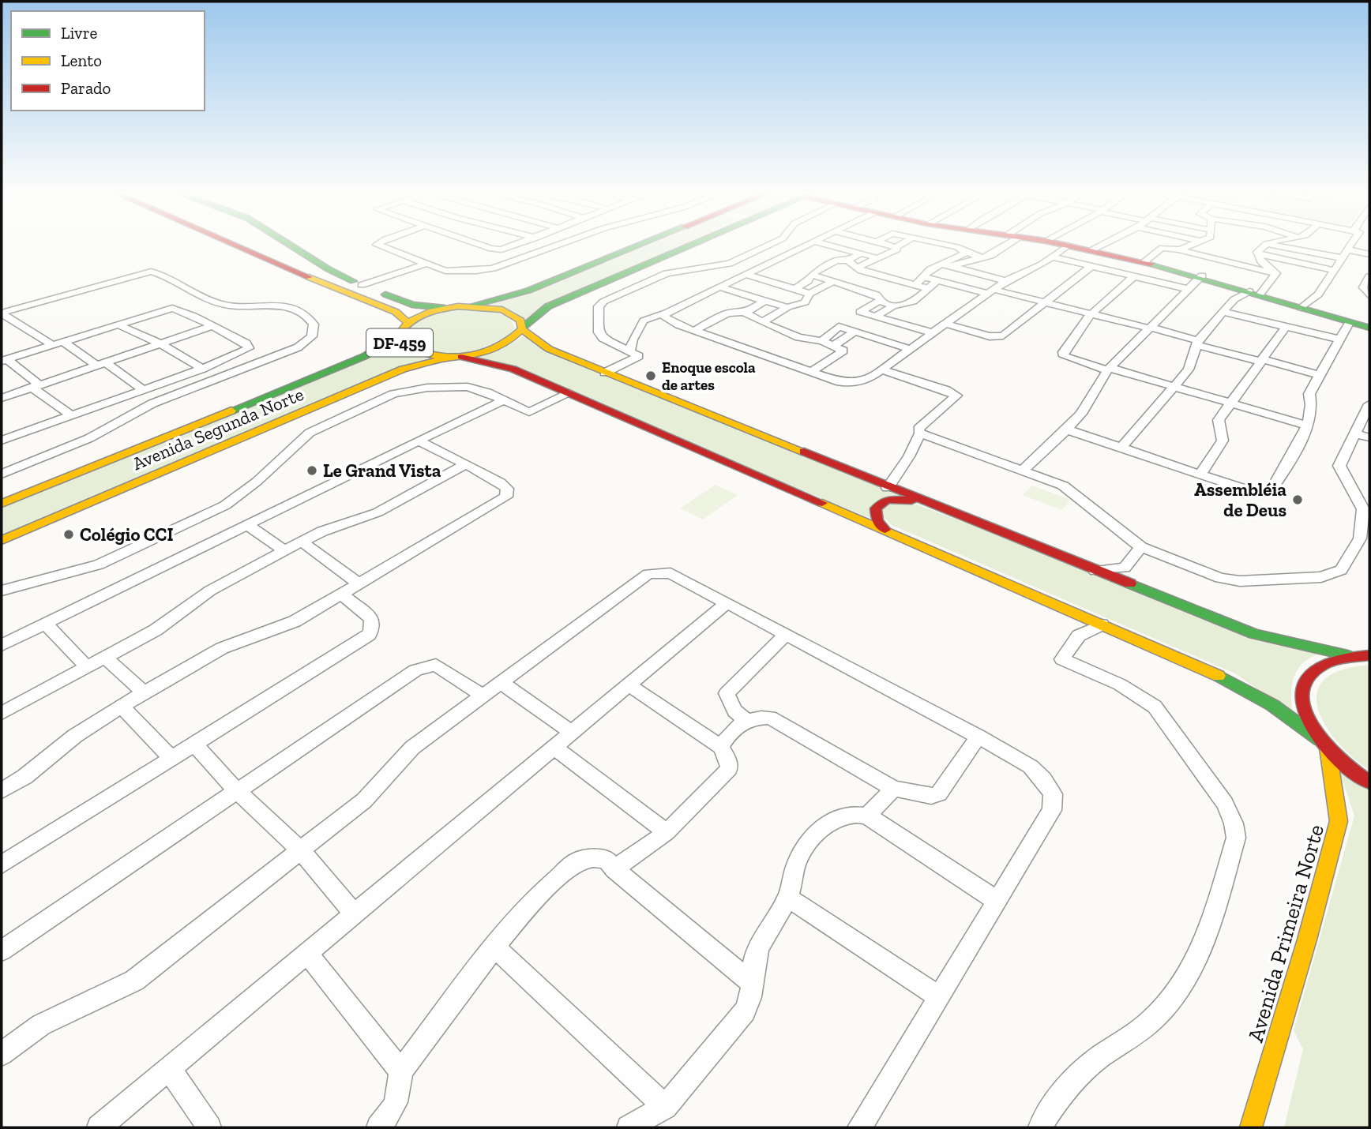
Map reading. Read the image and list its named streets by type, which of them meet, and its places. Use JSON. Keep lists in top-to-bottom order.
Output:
{
  "streets": {
    "main road": ["DF-459", "Avenida Segunda Norte", "Avenida Primeira Norte"]
  },
  "crossings": [
    ["DF-459", "Avenida Segunda Norte"]
  ],
  "places": [
    "Enoque escola de artes",
    "Le Grand Vista",
    "Assembléia de Deus",
    "Colégio CCI"
  ],
  "legend": ["Livre", "Lento", "Parado"]
}
